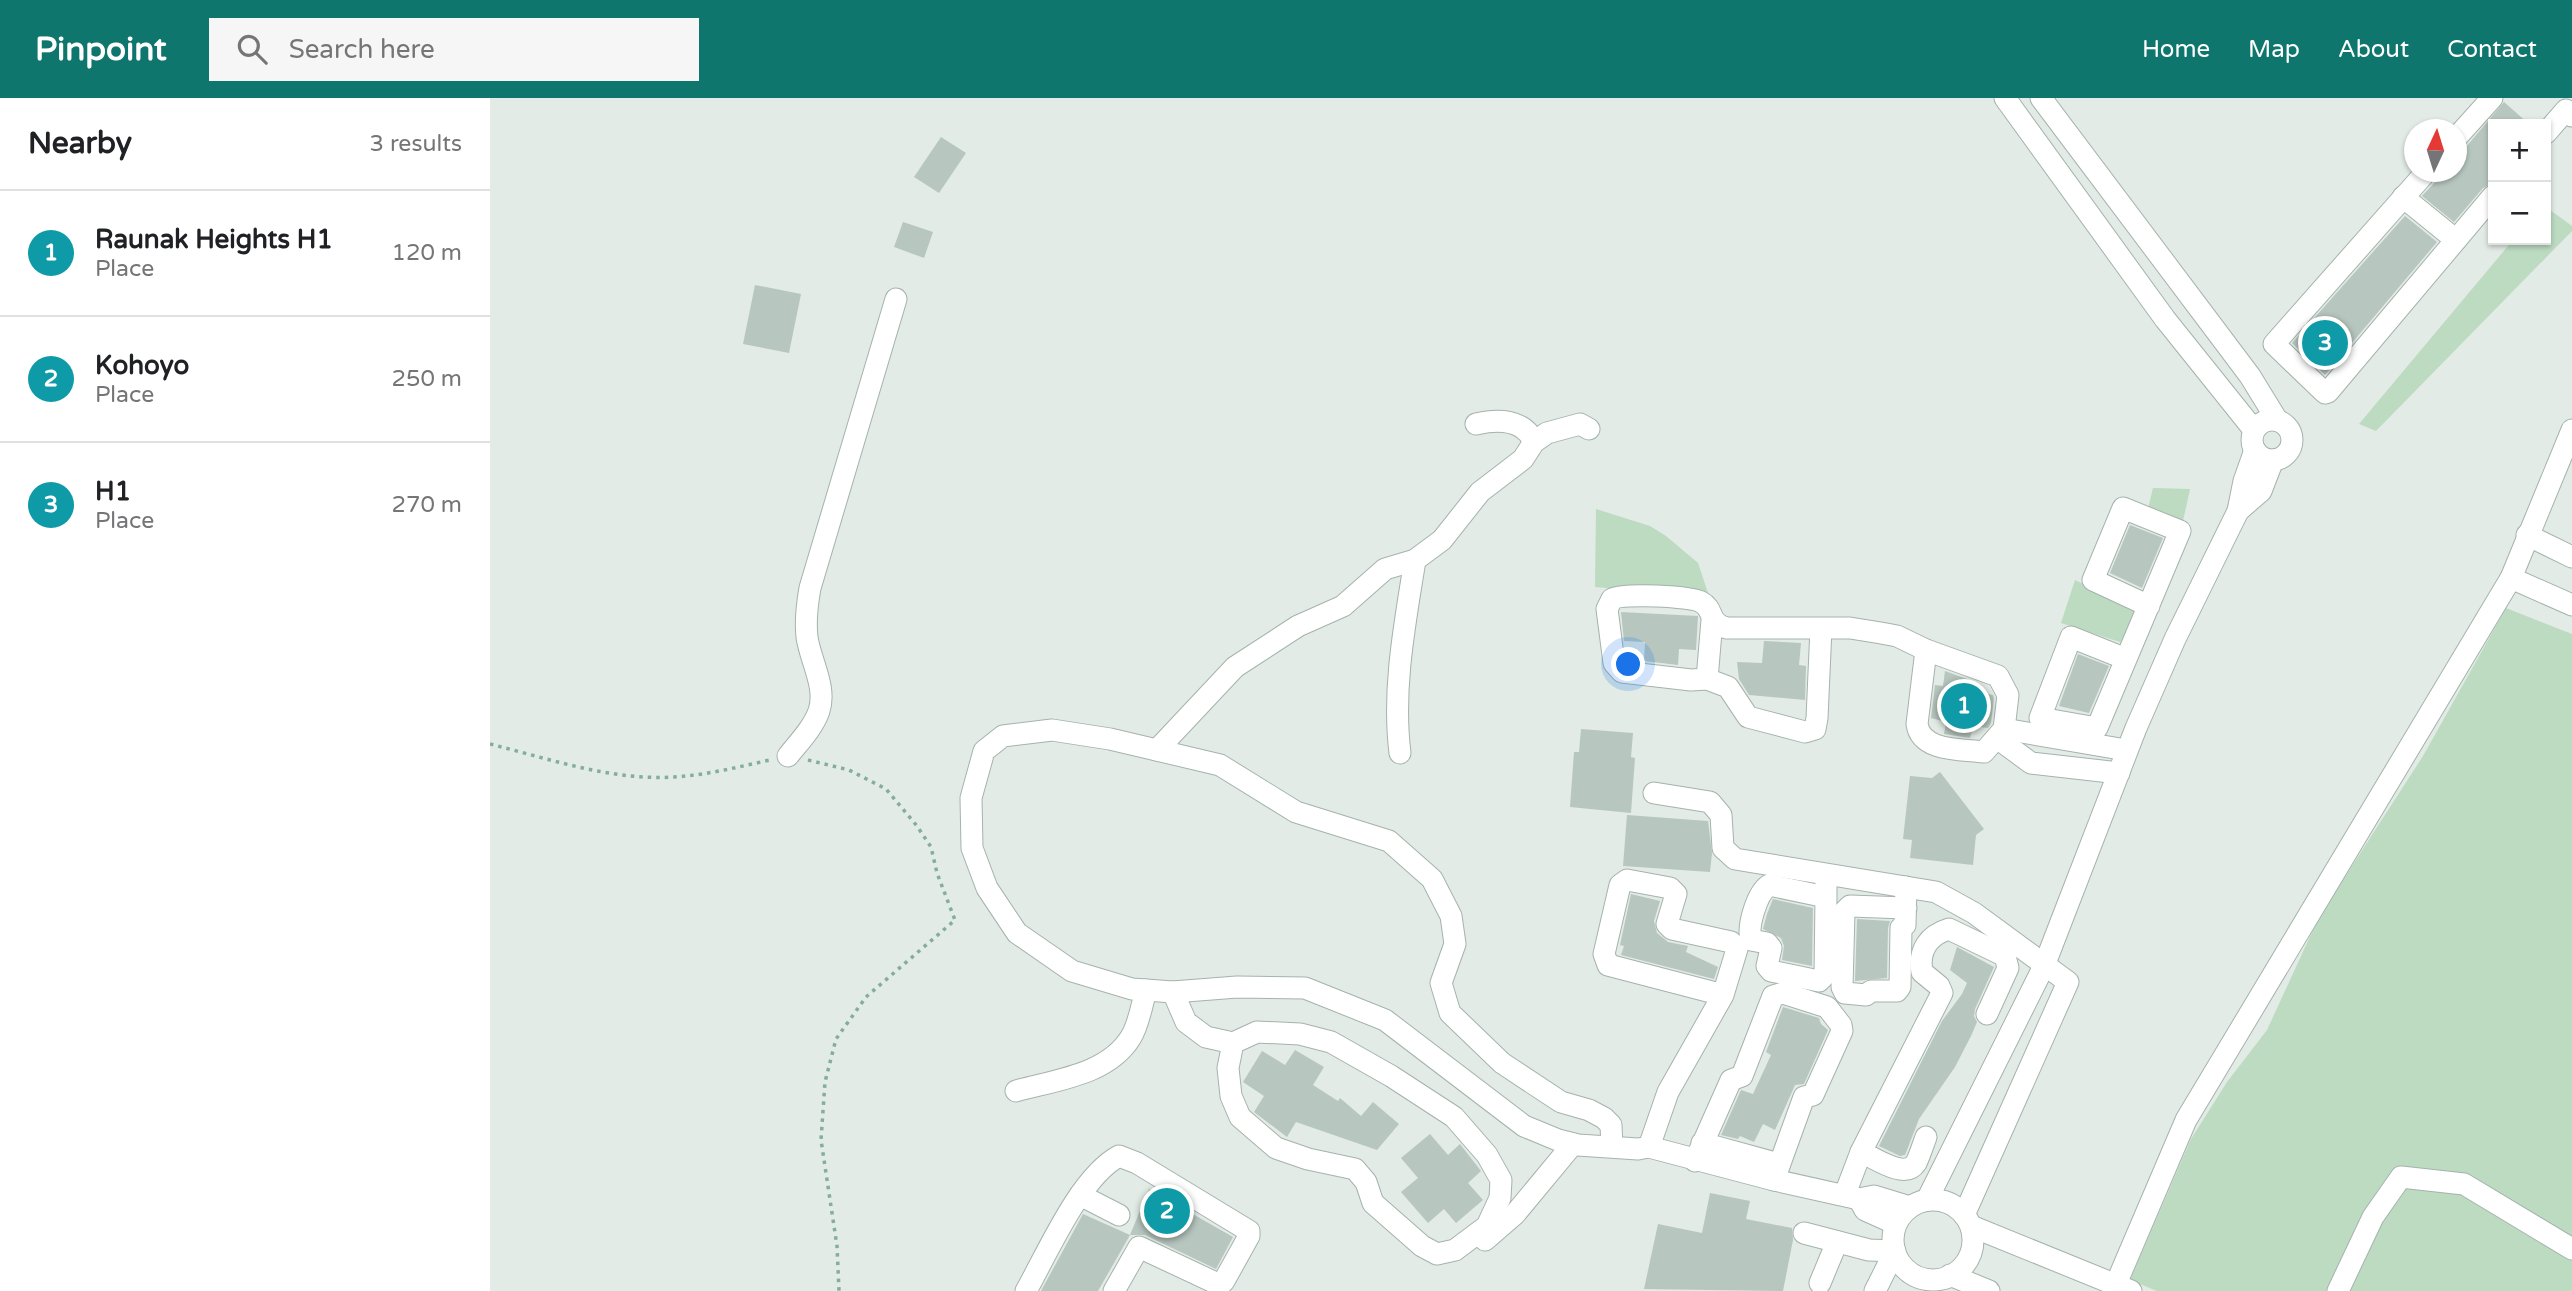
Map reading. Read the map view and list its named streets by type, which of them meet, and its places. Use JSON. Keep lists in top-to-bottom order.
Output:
{
  "north": "top",
  "page": {
    "header": "Pinpoint",
    "search": "Search here",
    "nav": [
      "Home",
      "Map",
      "About",
      "Contact"
    ],
    "heading": ["Nearby", "3 results"],
    "map_buttons": ["+", "−"],
    "list": [
      {
        "mark": "1",
        "name": "Raunak Heights H1",
        "note": "Place",
        "value": "120 m"
      },
      {
        "mark": "2",
        "name": "Kohoyo",
        "note": "Place",
        "value": "250 m"
      },
      {
        "mark": "3",
        "name": "H1",
        "note": "Place",
        "value": "270 m"
      }
    ],
    "pins": ["3", "1", "2"]
  }
}
